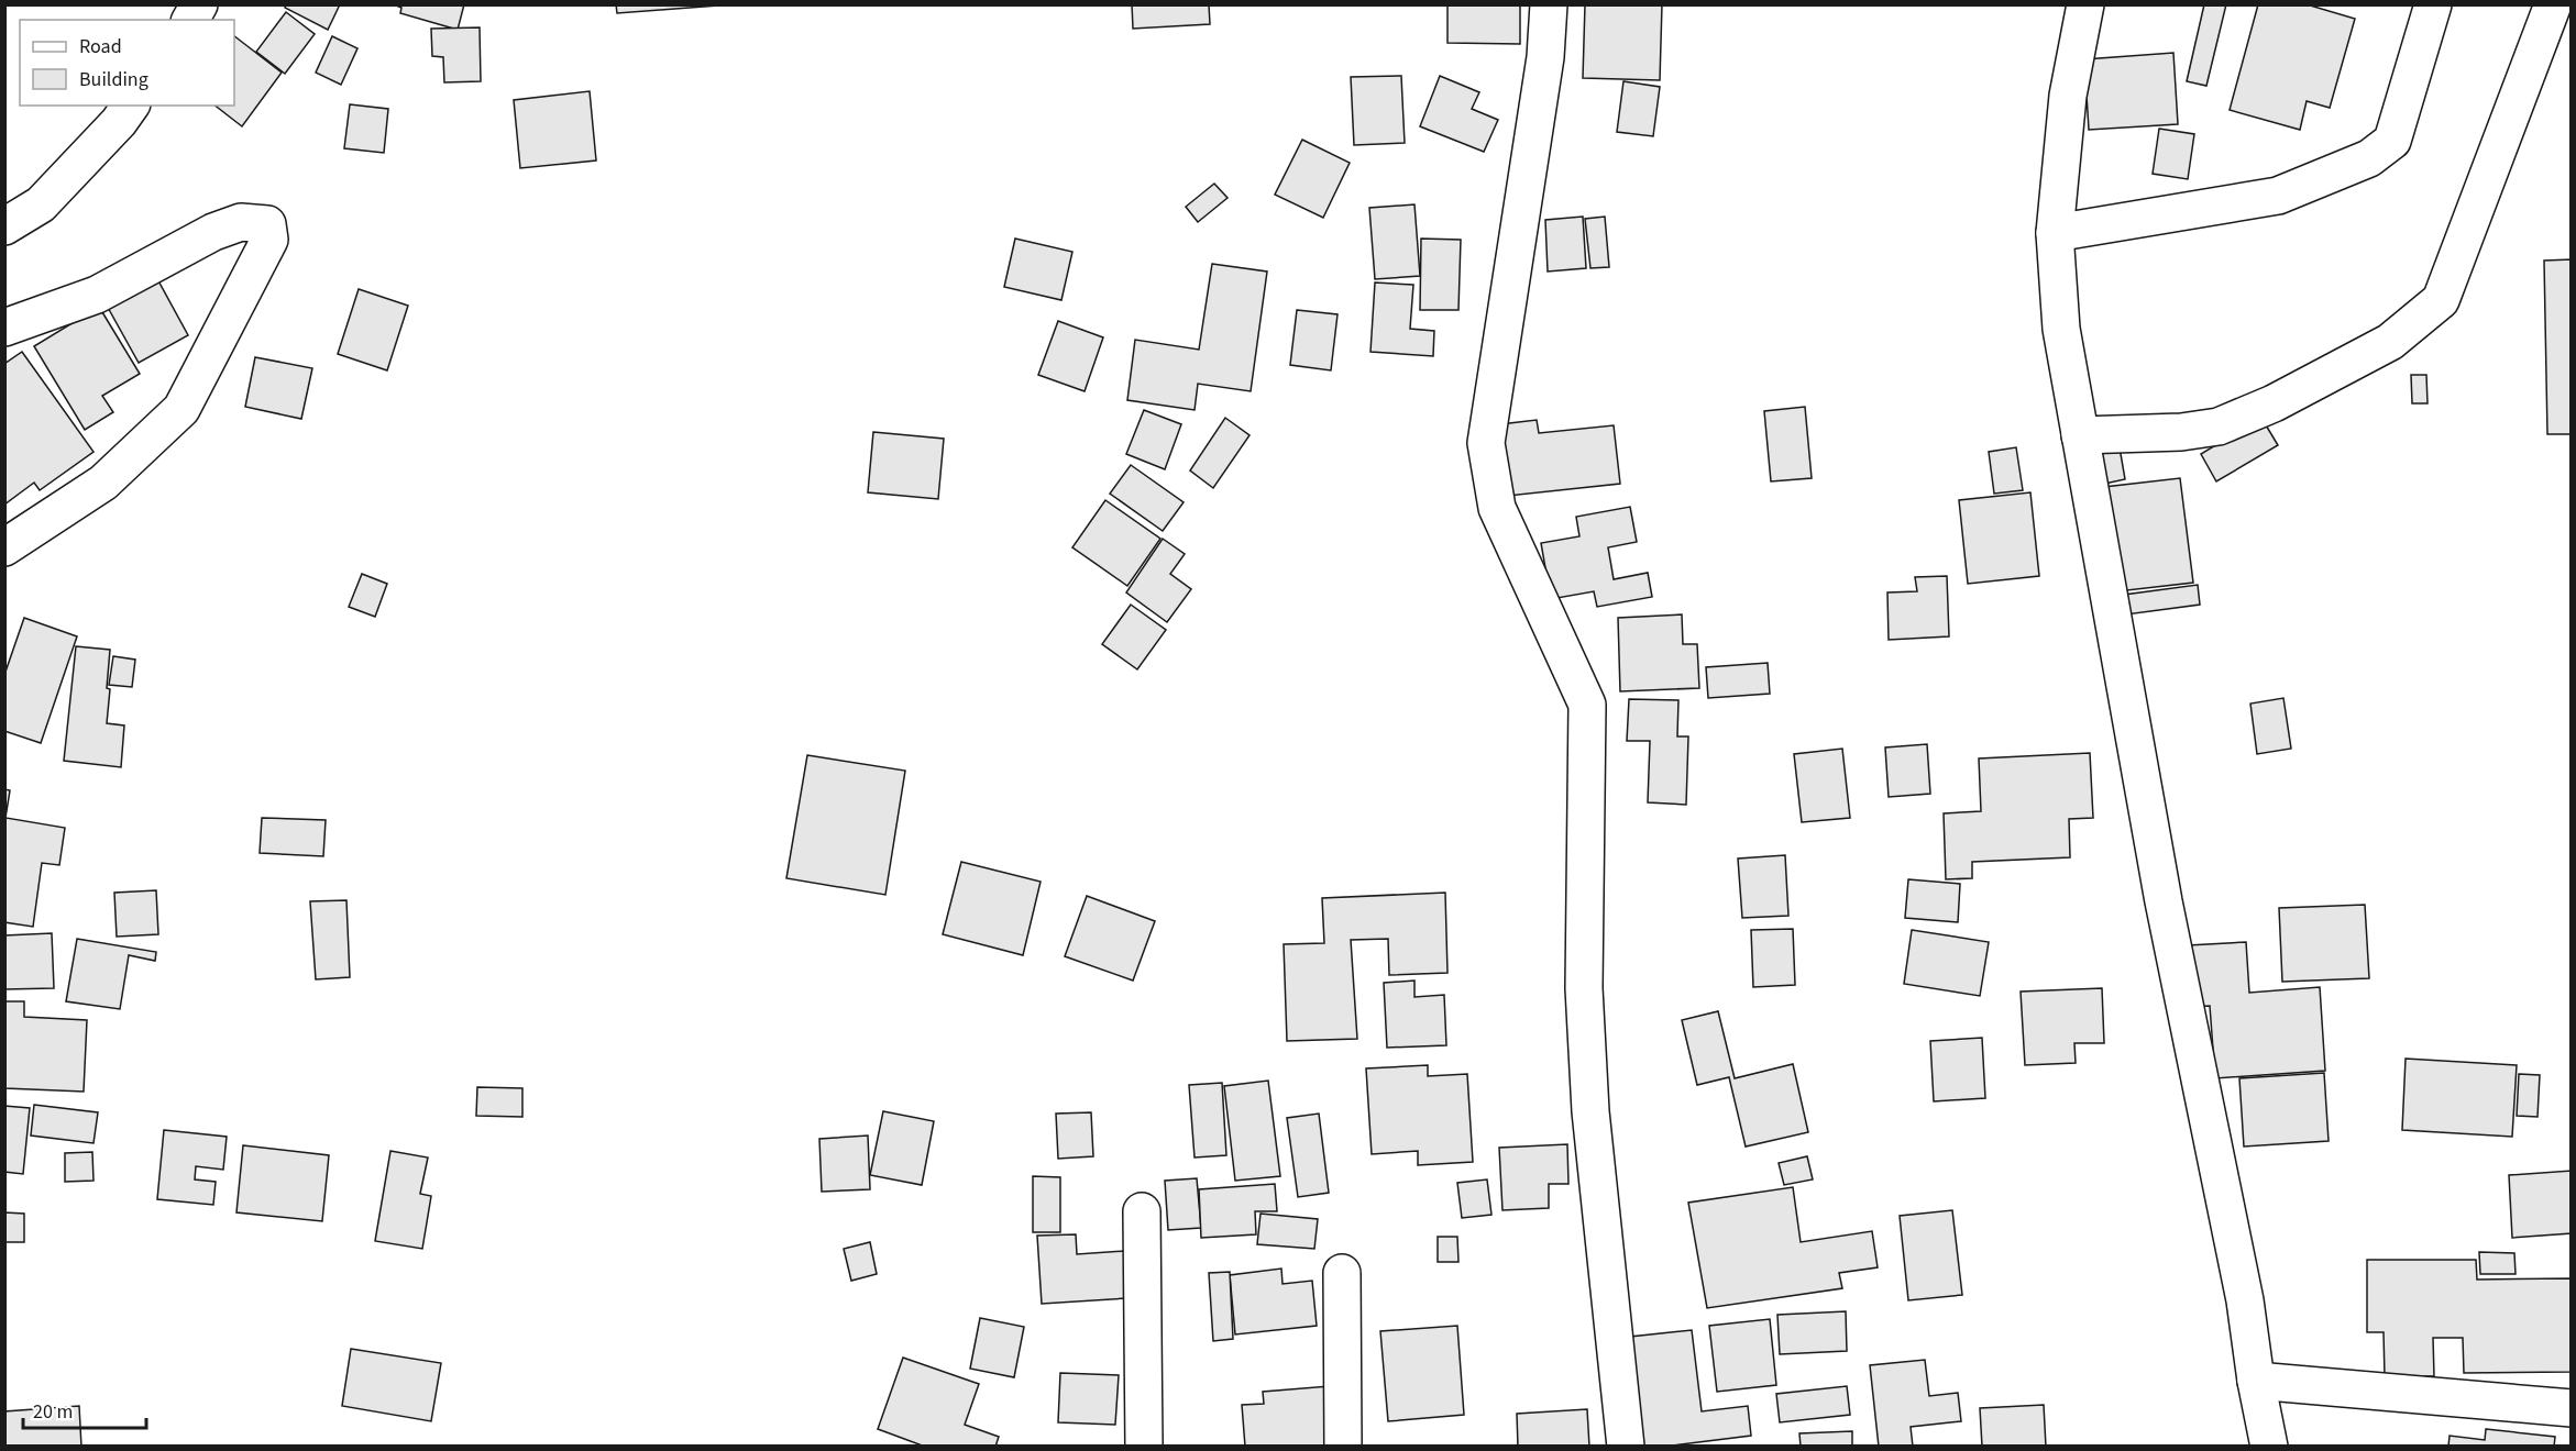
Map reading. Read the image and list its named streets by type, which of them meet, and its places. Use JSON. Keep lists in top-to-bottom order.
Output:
{
  "legend": ["Road", "Building"],
  "scale_bar": "20 m"
}
